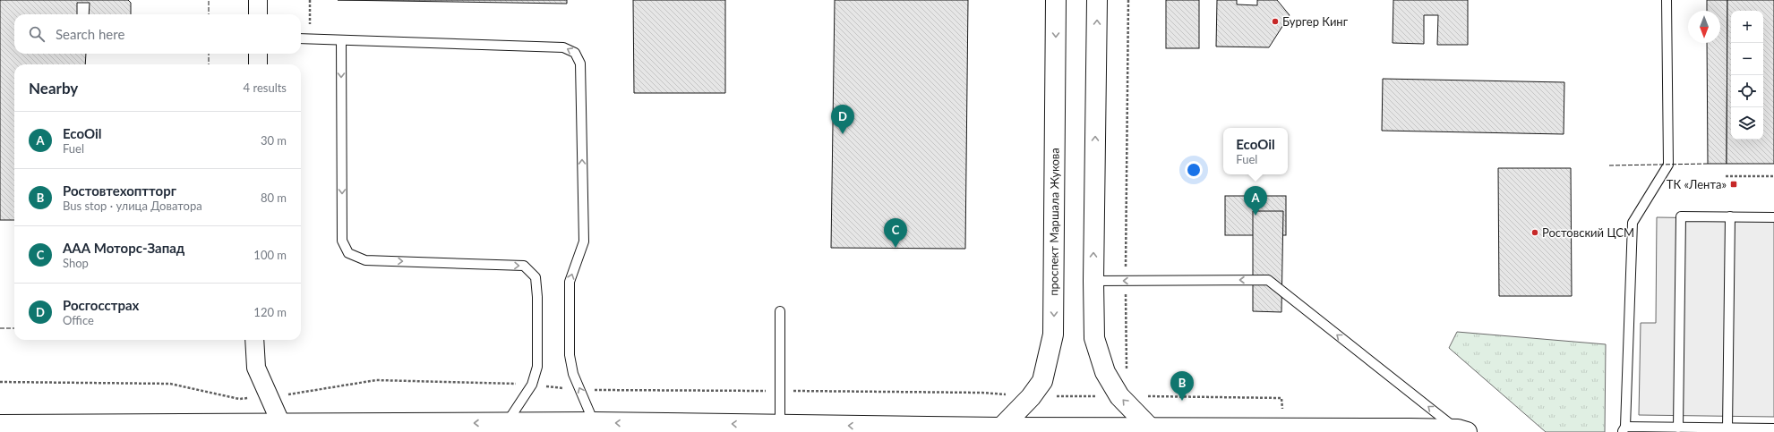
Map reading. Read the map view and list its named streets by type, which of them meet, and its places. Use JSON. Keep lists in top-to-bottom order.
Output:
{
  "streets": {
    "street": ["проспект Маршала Жукова"]
  },
  "places": {
    "other": ["Бургер Кинг", "Ростовский ЦСМ"],
    "transit": ["ТК «Лента»"]
  },
  "north": "bottom",
  "page": {
    "map_buttons": ["+", "−"],
    "search": "Search here",
    "heading": ["Nearby", "4 results"],
    "pins": [
      "D",
      "A",
      "C",
      "B"
    ],
    "list": [
      {
        "mark": "A",
        "name": "EcoOil",
        "note": "Fuel",
        "value": "30 m"
      },
      {
        "mark": "B",
        "name": "Ростовтехоптторг",
        "note": "Bus stop · улица Доватора",
        "value": "80 m"
      },
      {
        "mark": "C",
        "name": "ААА Моторс-Запад",
        "note": "Shop",
        "value": "100 m"
      },
      {
        "mark": "D",
        "name": "Росгосстрах",
        "note": "Office",
        "value": "120 m"
      }
    ],
    "popup": ["EcoOil", "Fuel"]
  }
}
